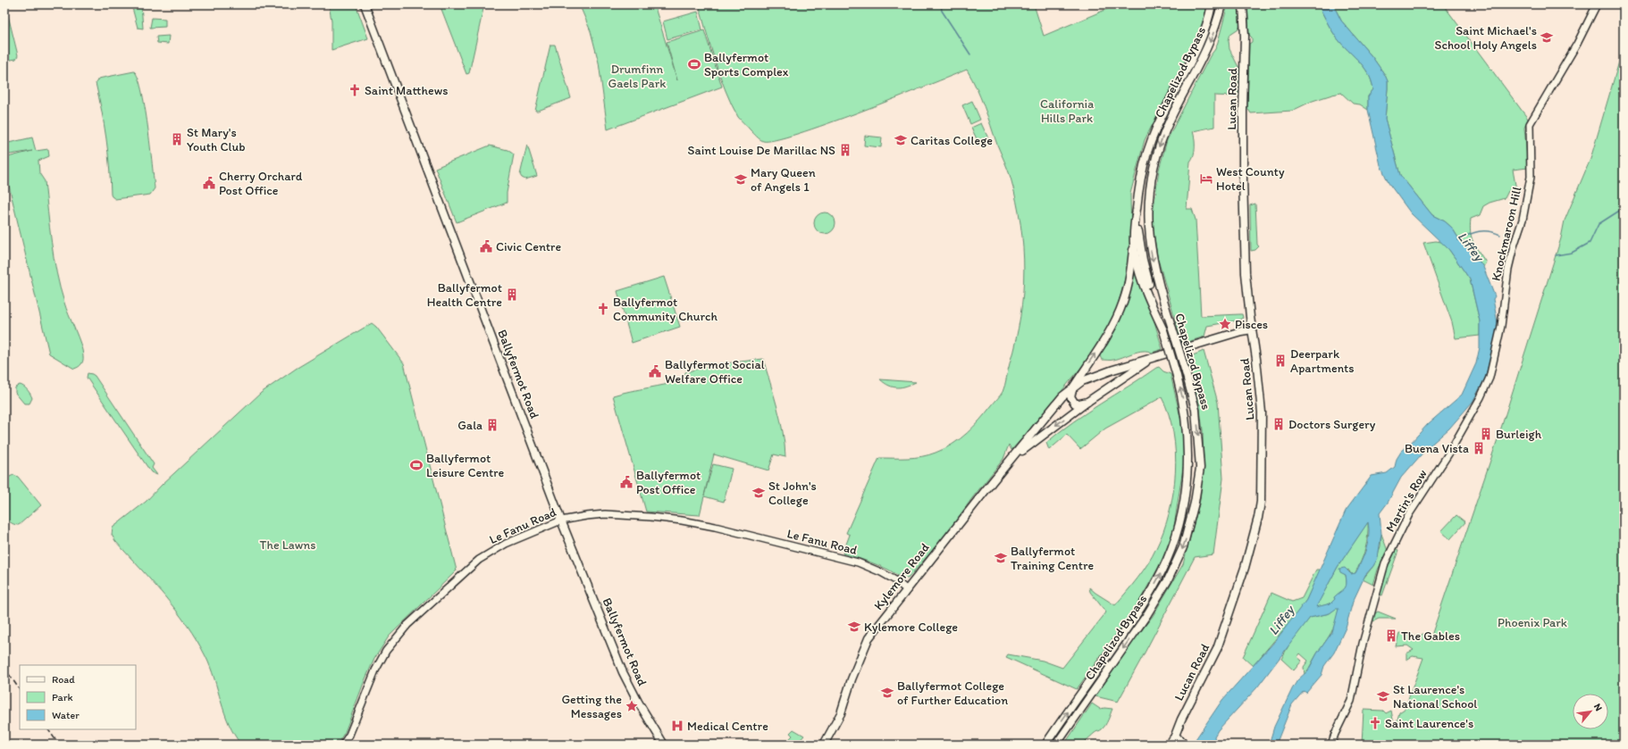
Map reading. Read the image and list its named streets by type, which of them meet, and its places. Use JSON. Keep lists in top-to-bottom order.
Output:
{
  "streets": {
    "main road": [
      "Chapelizod Bypass",
      "Lucan Road",
      "Ballyfermot Road",
      "Kylemore Road"
    ],
    "street": ["Knockmaroon Hill", "Martin's Row", "Le Fanu Road"]
  },
  "crossings": [
    ["Lucan Road", "Kylemore Road"],
    ["Knockmaroon Hill", "Martin's Row"],
    ["Ballyfermot Road", "Le Fanu Road"],
    ["Le Fanu Road", "Kylemore Road"]
  ],
  "water": ["Liffey"],
  "parks": [
    "Drumfinn Gaels Park",
    "California Hills Park",
    "The Lawns",
    "Phoenix Park"
  ],
  "places": {
    "school or university": [
      "Saint Michael's School Holy Angels",
      "Caritas College",
      "Mary Queen of Angels 1",
      "St John's College",
      "Ballyfermot Training Centre",
      "Kylemore College",
      "Ballyfermot College of Further Education",
      "St Laurence's National School"
    ],
    "sports": ["Ballyfermot Sports Complex", "Ballyfermot Leisure Centre"],
    "church": ["Saint Matthews", "Ballyfermot Community Church", "Saint Laurence's"],
    "building": [
      "St Mary's Youth Club",
      "Saint Louise De Marillac NS",
      "Ballyfermot Health Centre",
      "Deerpark Apartments",
      "Doctors Surgery",
      "Gala",
      "Burleigh",
      "Buena Vista",
      "The Gables"
    ],
    "hotel": ["West County Hotel"],
    "public building": [
      "Cherry Orchard Post Office",
      "Civic Centre",
      "Ballyfermot Social Welfare Office",
      "Ballyfermot Post Office"
    ],
    "place": ["Pisces", "Getting the Messages"],
    "hospital": ["Medical Centre"]
  },
  "legend": ["Road", "Park", "Water"],
  "north": "top right"
}
